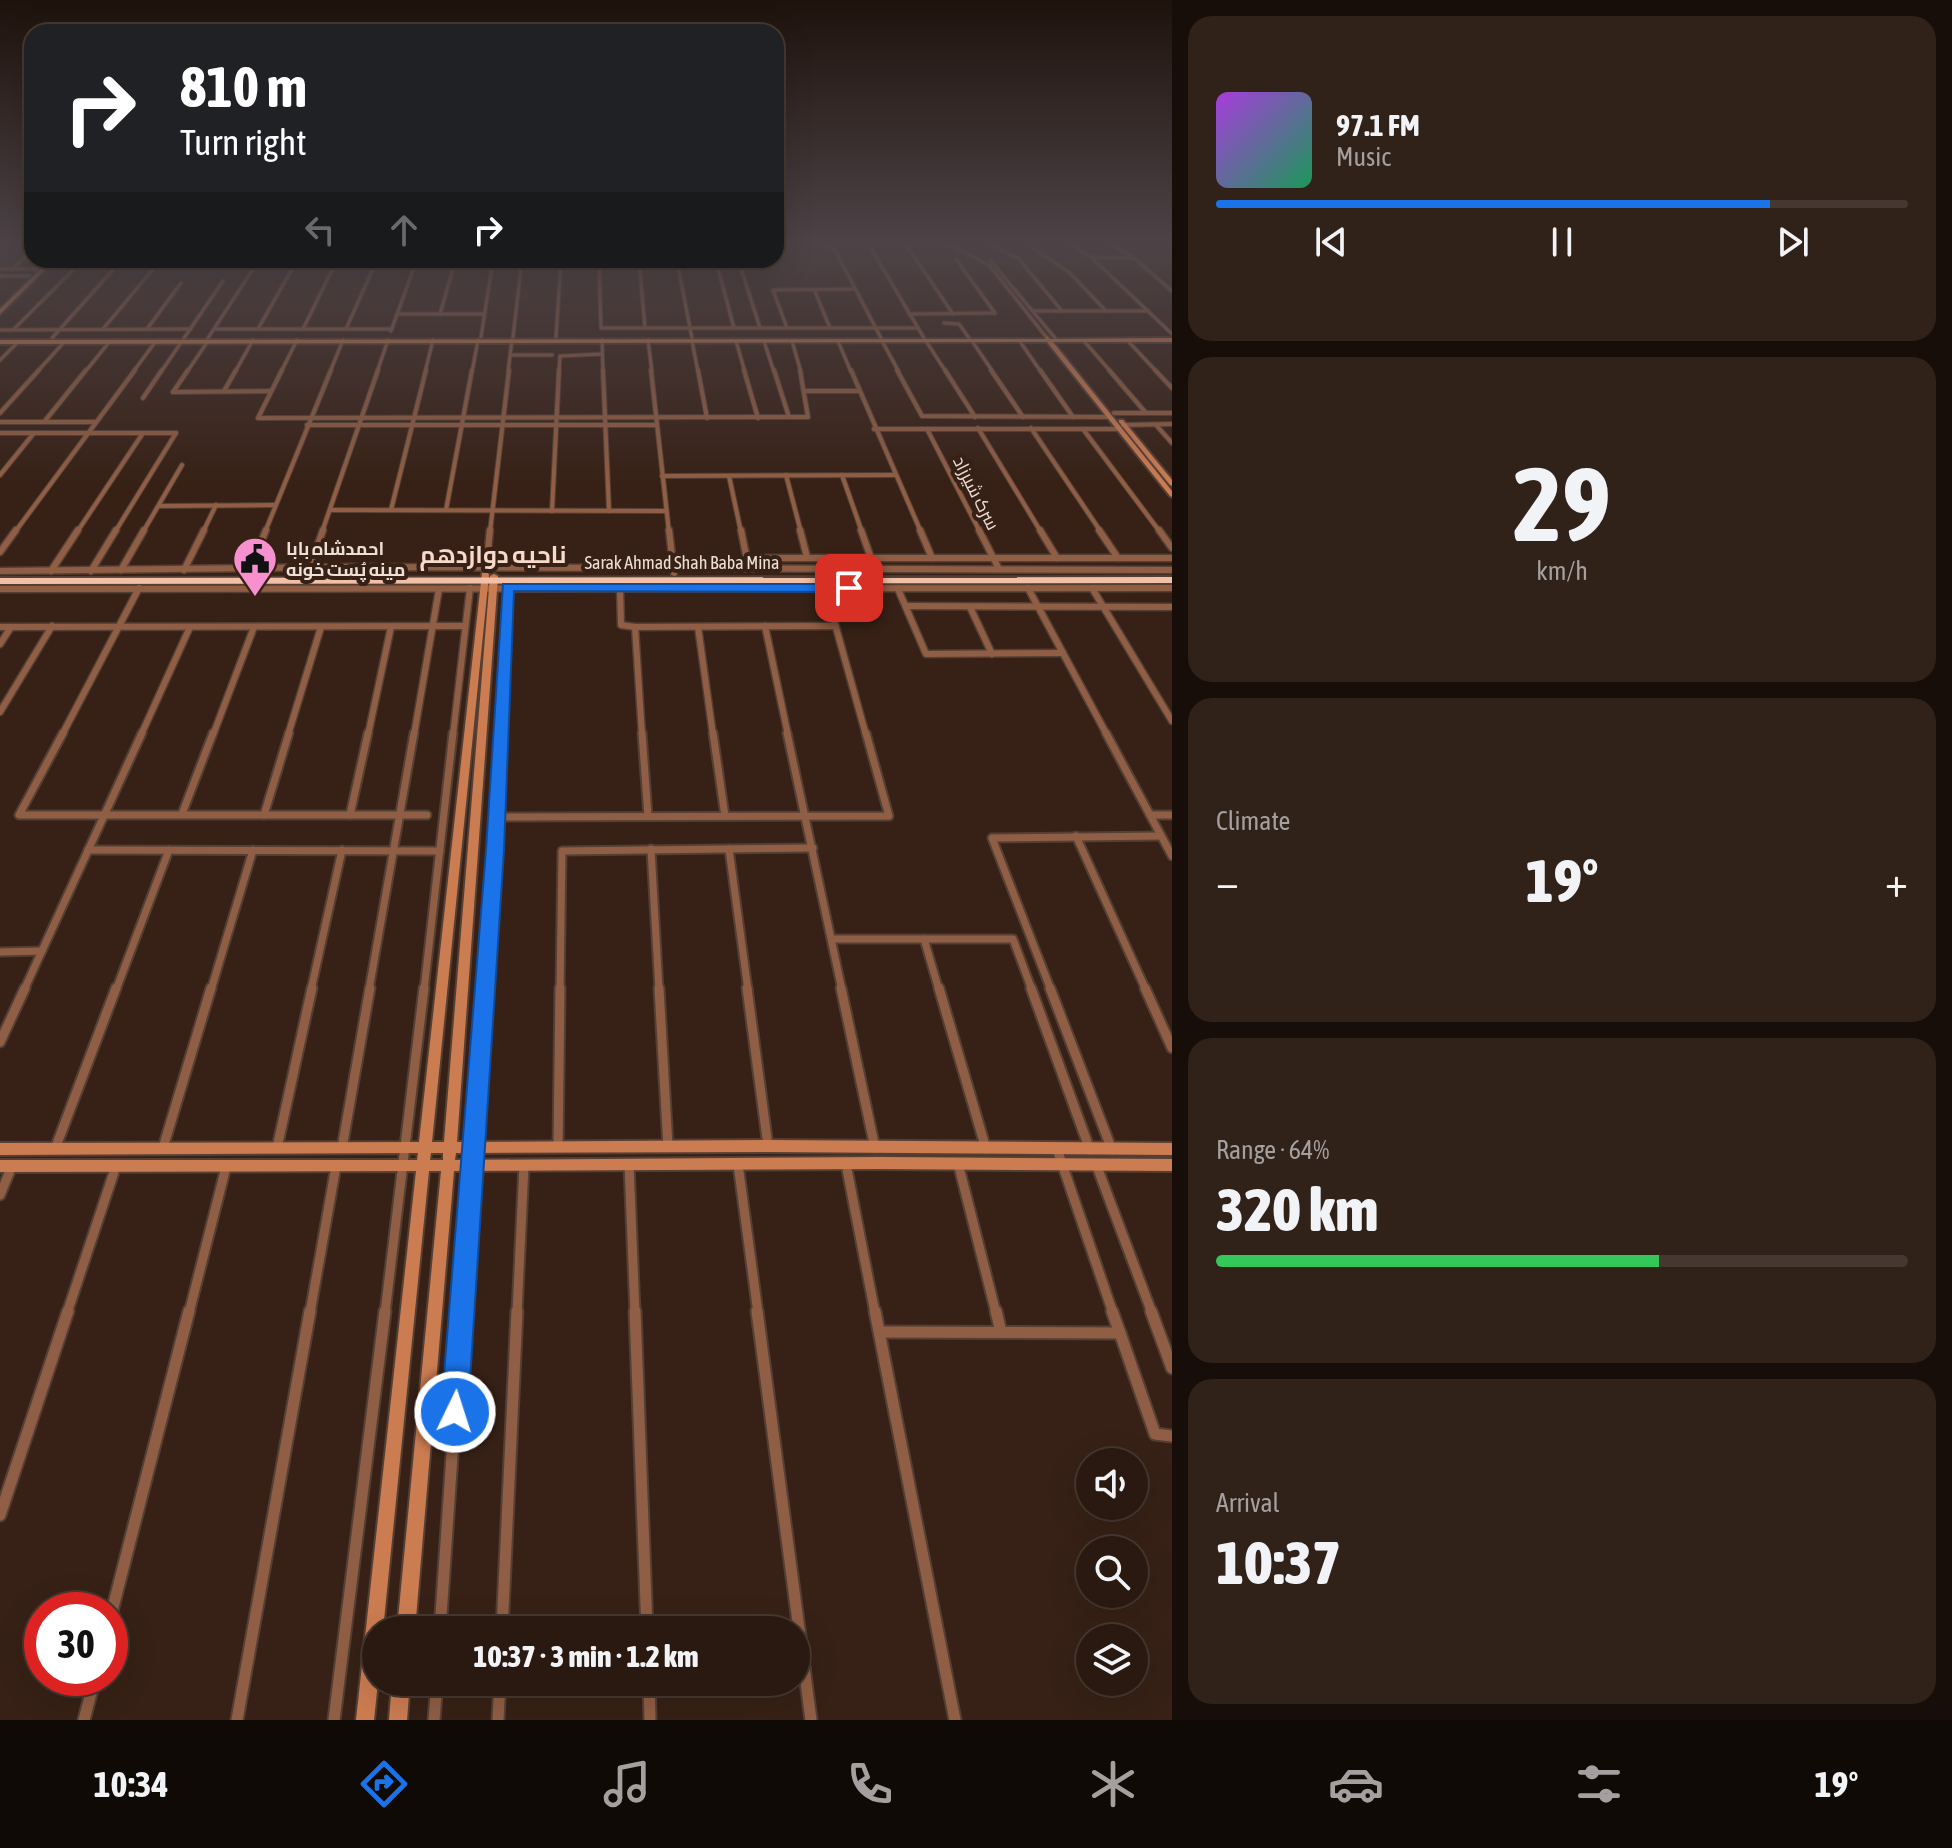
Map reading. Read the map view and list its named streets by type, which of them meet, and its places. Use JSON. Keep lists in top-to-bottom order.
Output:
{
  "streets": {
    "highway": ["Sarak Ahmad Shah Baba Mina"],
    "street": ["سرک شیرزاد"]
  },
  "districts": ["ناحیه دوازدهم"],
  "places": {
    "public building": ["احمدشاه بابا مینه پُست خونه"]
  },
  "page": {
    "turn": ["810 m", "Turn right"],
    "song": ["97.1 FM", "Music"],
    "tile": [
      ["29", "km/h"],
      "Climate",
      ["Range · 64%", "320 km"],
      ["Arrival", "10:37"]
    ],
    "heat": ["−", "19°", "+"],
    "limit": "30",
    "trip": "10:37 · 3 min · 1.2 km",
    "tabs": ["10:34", "19°"]
  }
}
